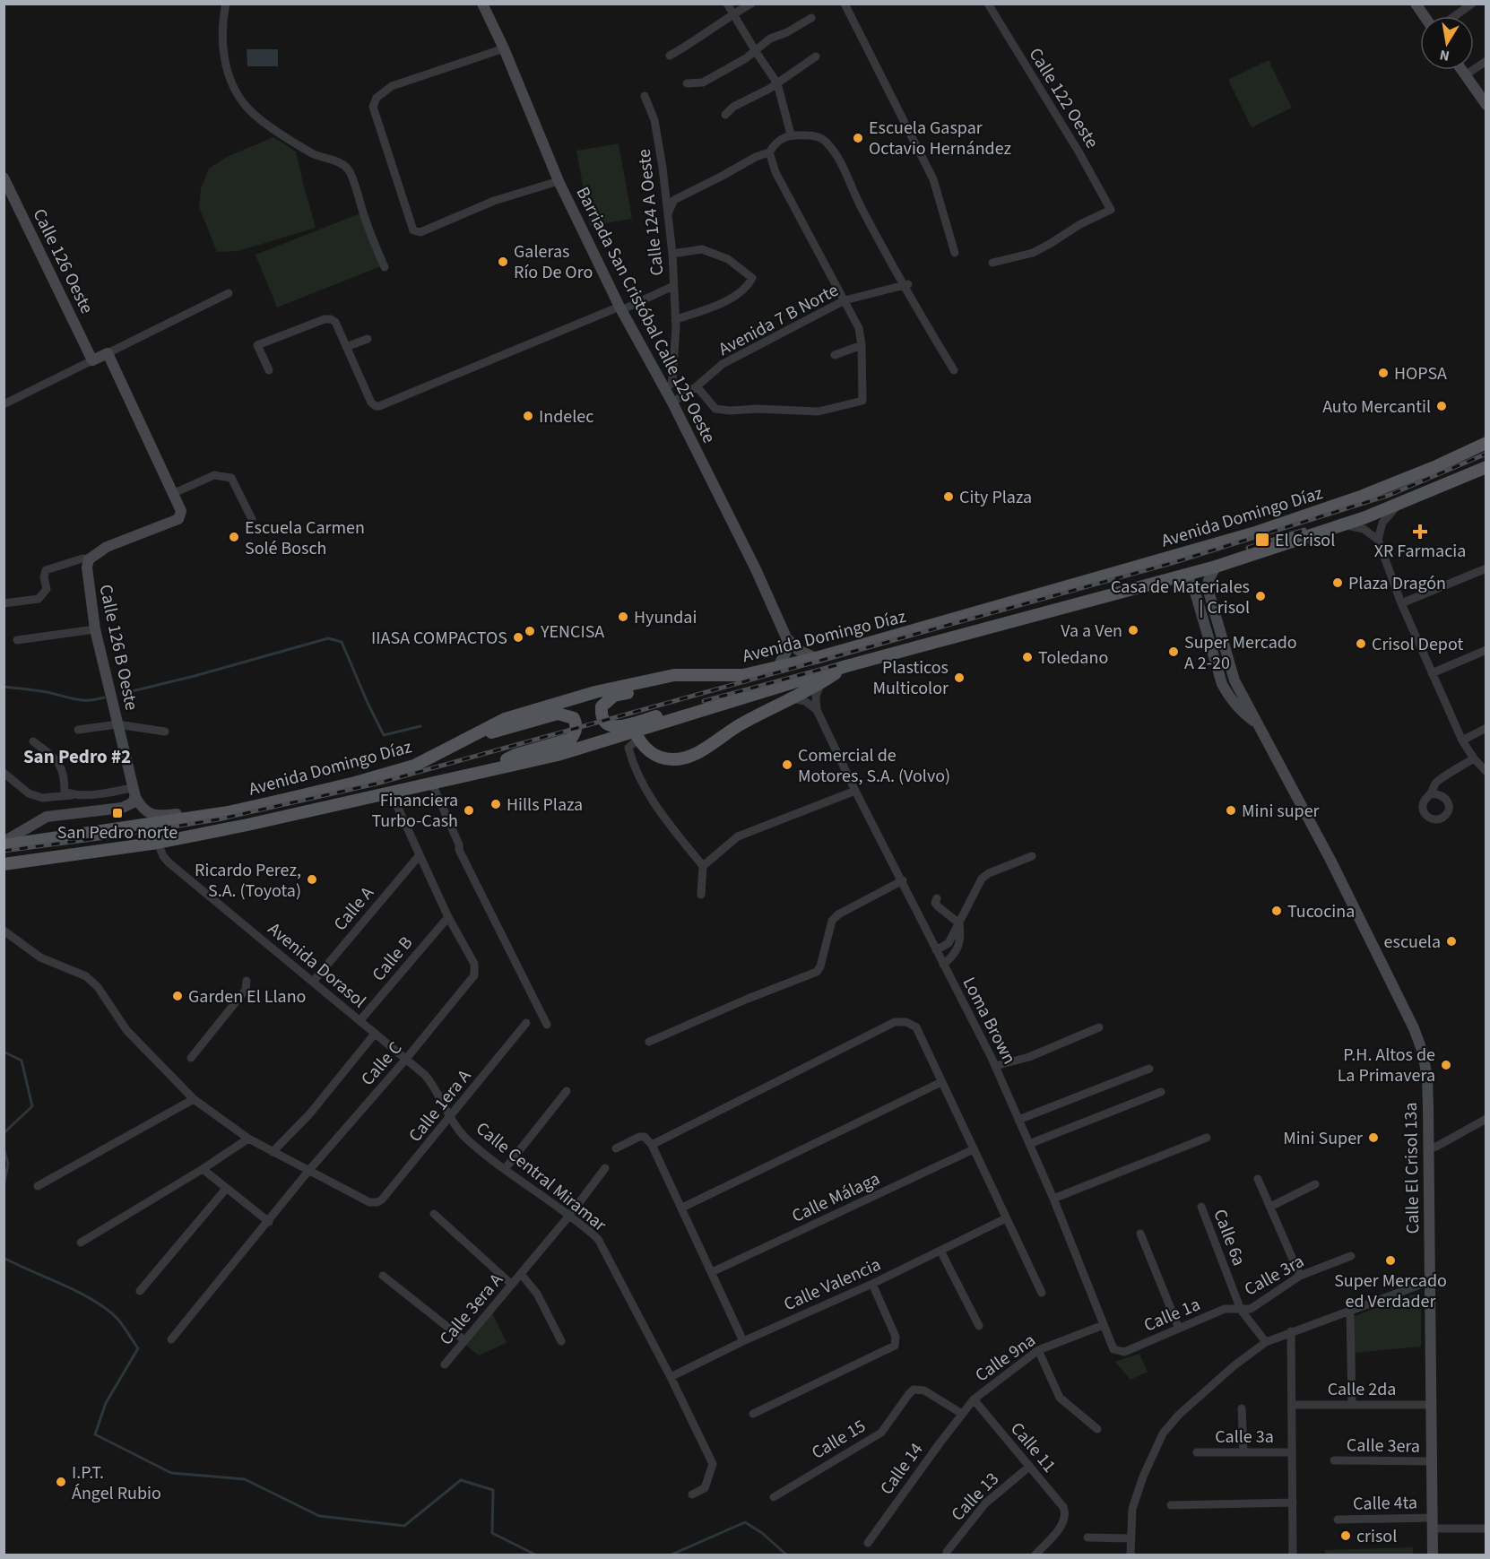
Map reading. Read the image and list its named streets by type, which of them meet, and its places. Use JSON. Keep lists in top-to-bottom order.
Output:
{
  "streets": {
    "main road": ["Avenida Domingo Díaz"],
    "street": [
      "Calle 122 Oeste",
      "Calle 124 A Oeste",
      "Calle 126 Oeste",
      "Barriada San Cristóbal Calle 125 Oeste",
      "Avenida 7 B Norte",
      "Calle 126 B Oeste",
      "Calle A",
      "Calle B",
      "Avenida Dorasol",
      "Loma Brown",
      "Calle C",
      "Calle 1era A",
      "Calle El Crisol 13a",
      "Calle Central Miramar",
      "Calle Málaga",
      "Calle 6a",
      "Calle 3ra",
      "Calle Valencia",
      "Calle 3era A",
      "Calle 1a",
      "Calle 9na",
      "Calle 2da",
      "Calle 3a",
      "Calle 15",
      "Calle 3era",
      "Calle 11",
      "Calle 14",
      "Calle 13",
      "Calle 4ta"
    ]
  },
  "crossings": [
    ["Calle 124 A Oeste", "Barriada San Cristóbal Calle 125 Oeste"],
    ["Barriada San Cristóbal Calle 125 Oeste", "Avenida 7 B Norte"],
    ["Barriada San Cristóbal Calle 125 Oeste", "Avenida Domingo Díaz"],
    ["Avenida Domingo Díaz", "Avenida Dorasol"],
    ["Avenida Domingo Díaz", "Calle El Crisol 13a"],
    ["Calle A", "Avenida Dorasol"],
    ["Calle B", "Avenida Dorasol"],
    ["Calle B", "Calle C"],
    ["Avenida Dorasol", "Calle C"],
    ["Avenida Dorasol", "Calle 1era A"],
    ["Avenida Dorasol", "Calle Central Miramar"],
    ["Loma Brown", "Calle 1a"],
    ["Loma Brown", "Calle 9na"],
    ["Calle C", "Calle 1era A"],
    ["Calle 1era A", "Calle Central Miramar"],
    ["Calle El Crisol 13a", "Calle 2da"],
    ["Calle El Crisol 13a", "Calle 3era"],
    ["Calle El Crisol 13a", "Calle 4ta"],
    ["Calle Central Miramar", "Calle Valencia"],
    ["Calle Central Miramar", "Calle 3era A"],
    ["Calle 6a", "Calle 3ra"],
    ["Calle 6a", "Calle 1a"],
    ["Calle 3ra", "Calle 1a"],
    ["Calle 9na", "Calle 15"],
    ["Calle 9na", "Calle 11"],
    ["Calle 9na", "Calle 14"],
    ["Calle 15", "Calle 14"],
    ["Calle 11", "Calle 13"]
  ],
  "districts": ["San Pedro #2"],
  "places": {
    "other": [
      "Escuela Gaspar Octavio Hernández",
      "Galeras Río De Oro",
      "HOPSA",
      "Auto Mercantil",
      "Indelec",
      "City Plaza",
      "Escuela Carmen Solé Bosch",
      "Plaza Dragón",
      "Casa de Materiales | Crisol",
      "Hyundai",
      "Va a Ven",
      "YENCISA",
      "IIASA COMPACTOS",
      "Crisol Depot",
      "Super Mercado A 2-20",
      "Toledano",
      "Plasticos Multicolor",
      "Comercial de Motores, S.A. (Volvo)",
      "Hills Plaza",
      "Financiera Turbo-Cash",
      "Mini super",
      "Ricardo Perez, S.A. (Toyota)",
      "Tucocina",
      "escuela",
      "Garden El Llano",
      "P.H. Altos de La Primavera",
      "Mini Super",
      "Super Mercado ed Verdader",
      "I.P.T. Ángel Rubio",
      "crisol"
    ],
    "health": ["XR Farmacia"],
    "transit": ["El Crisol", "San Pedro norte"]
  },
  "north": "bottom"
}
